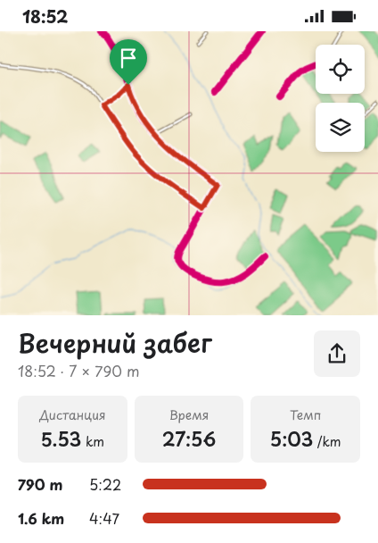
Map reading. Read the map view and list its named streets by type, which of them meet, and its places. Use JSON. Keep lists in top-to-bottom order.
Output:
{
  "page": {
    "status": "18:52",
    "heading": ["Вечерний забег", "18:52 · 7 × 790 m"],
    "stats": [
      ["Дистанция", "5.53 km"],
      ["Время", "27:56"],
      ["Темп", "5:03 /km"]
    ],
    "list": [
      {
        "name": "790 m",
        "note": "5:22"
      },
      {
        "name": "1.6 km",
        "note": "4:47"
      }
    ]
  }
}
